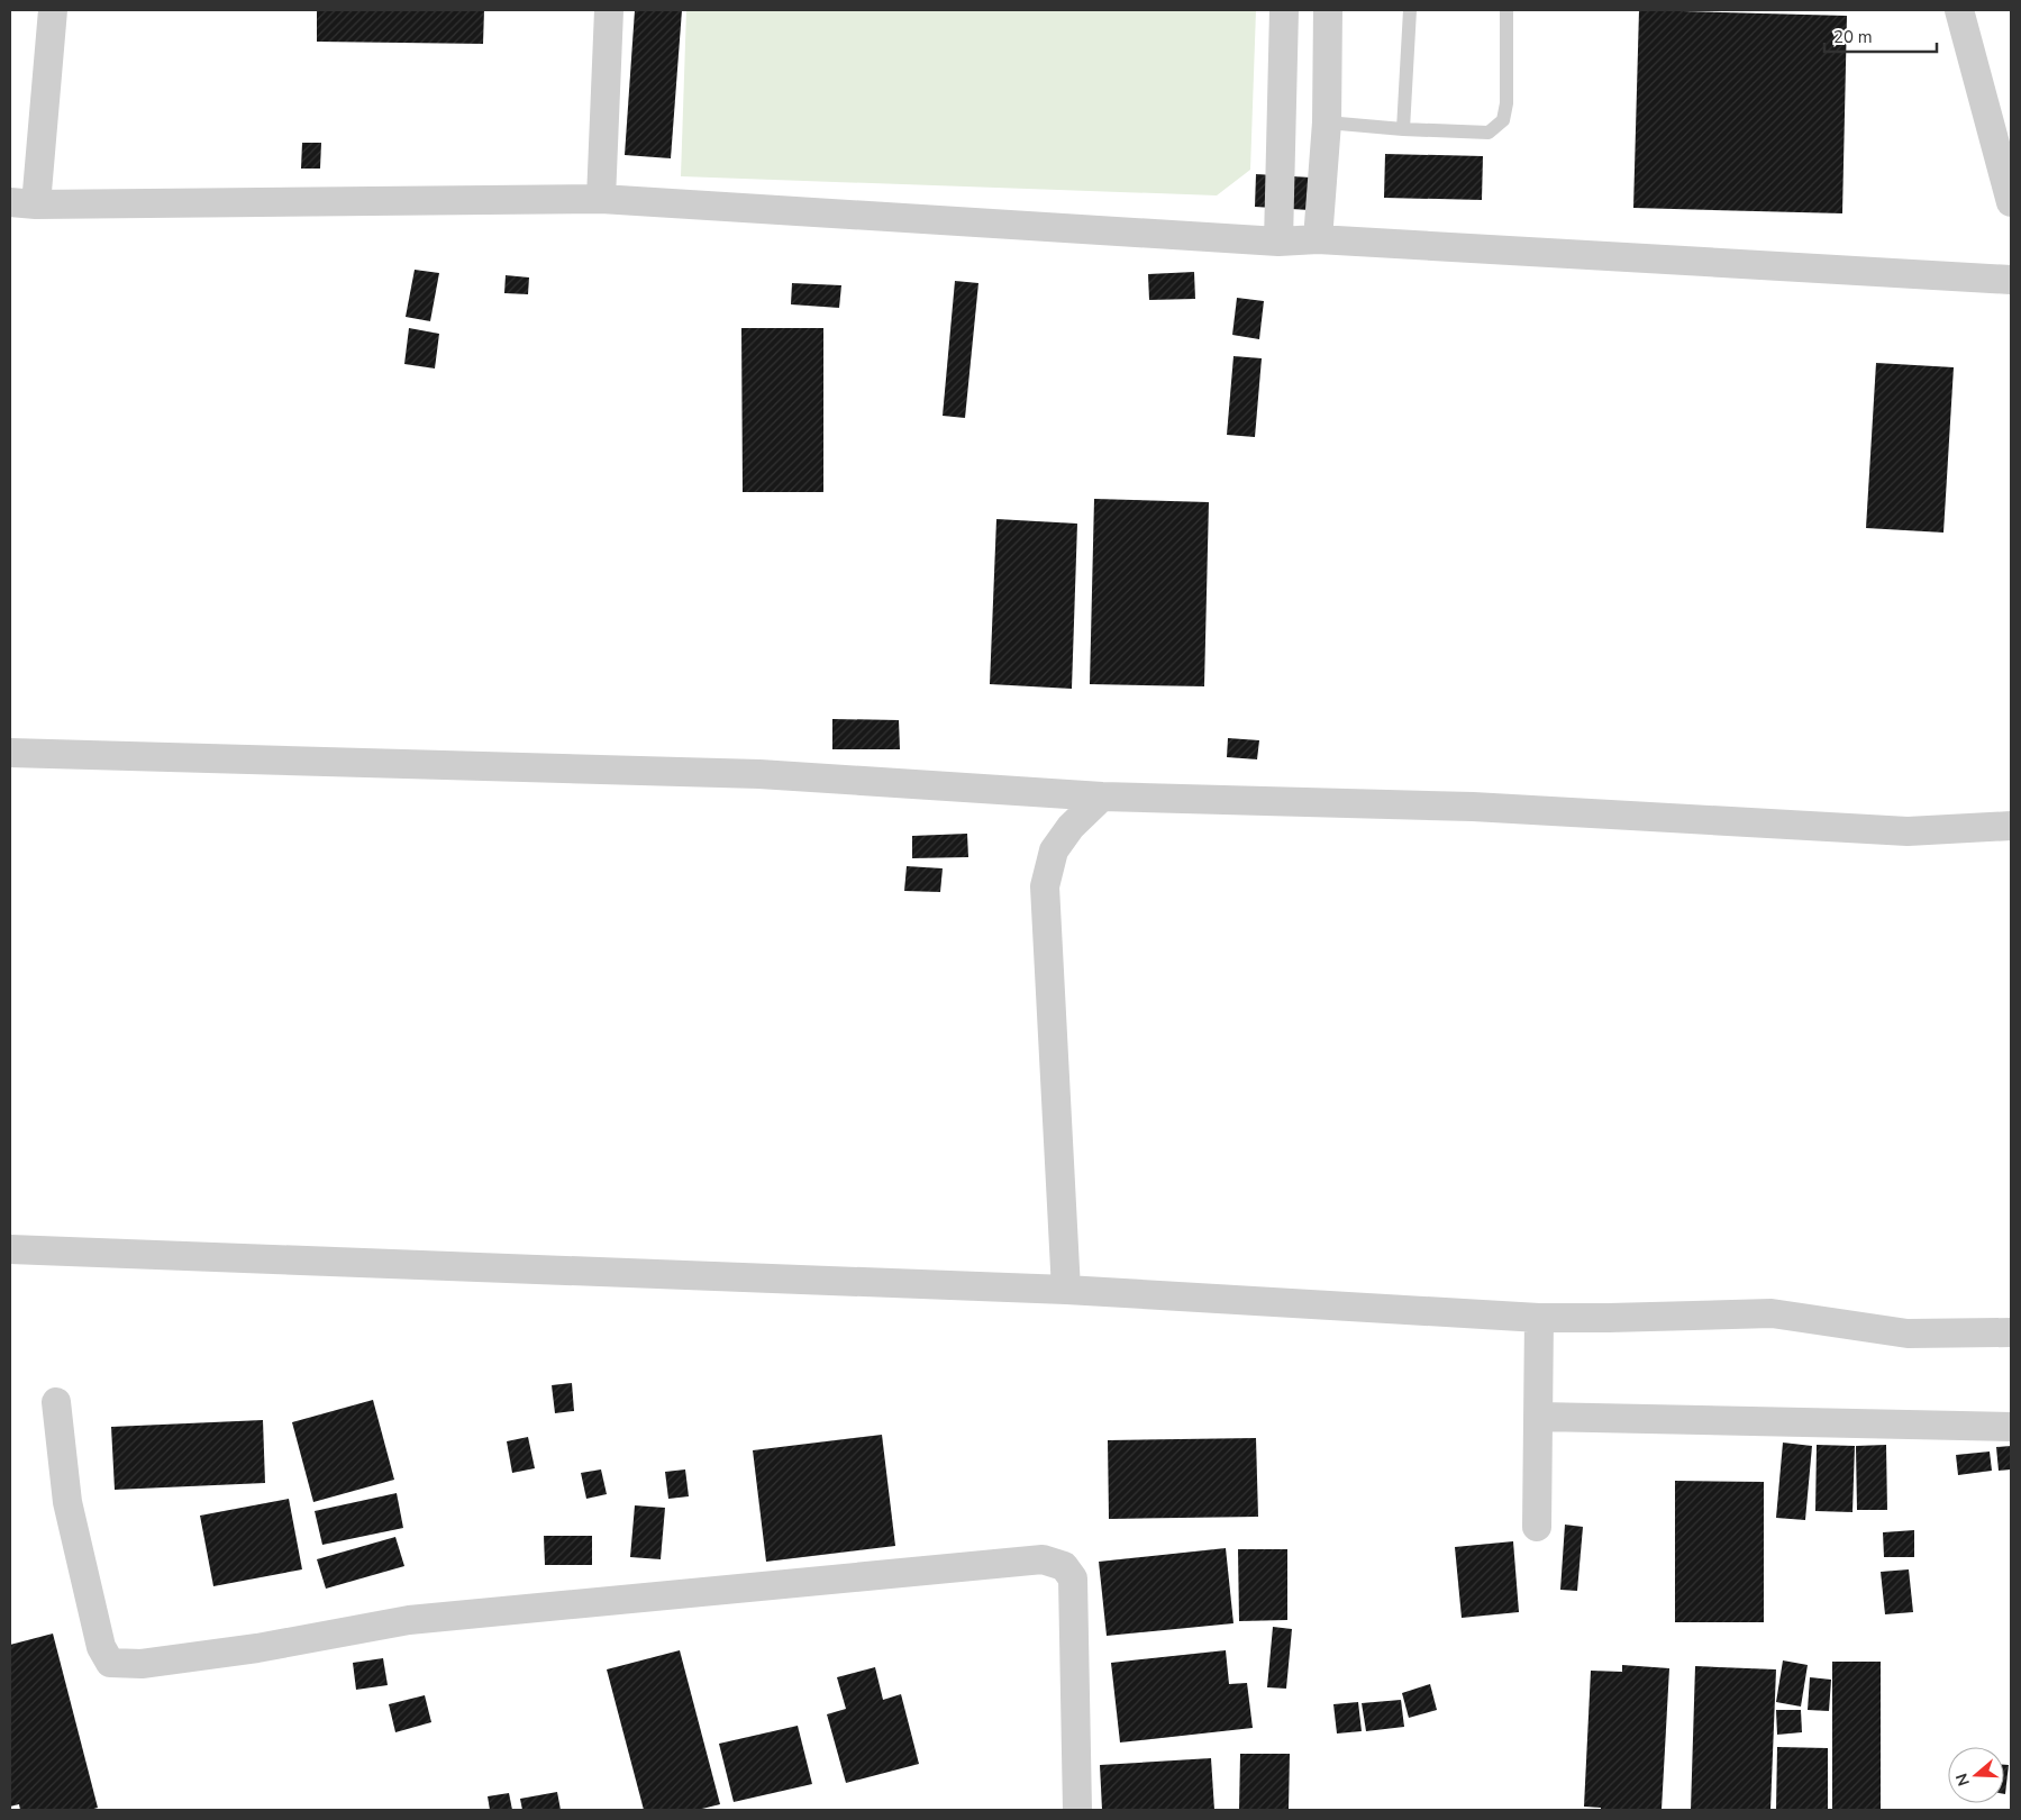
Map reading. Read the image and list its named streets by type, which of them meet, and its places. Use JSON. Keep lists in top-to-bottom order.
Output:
{
  "scale_bar": "20 m",
  "north": "left"
}
